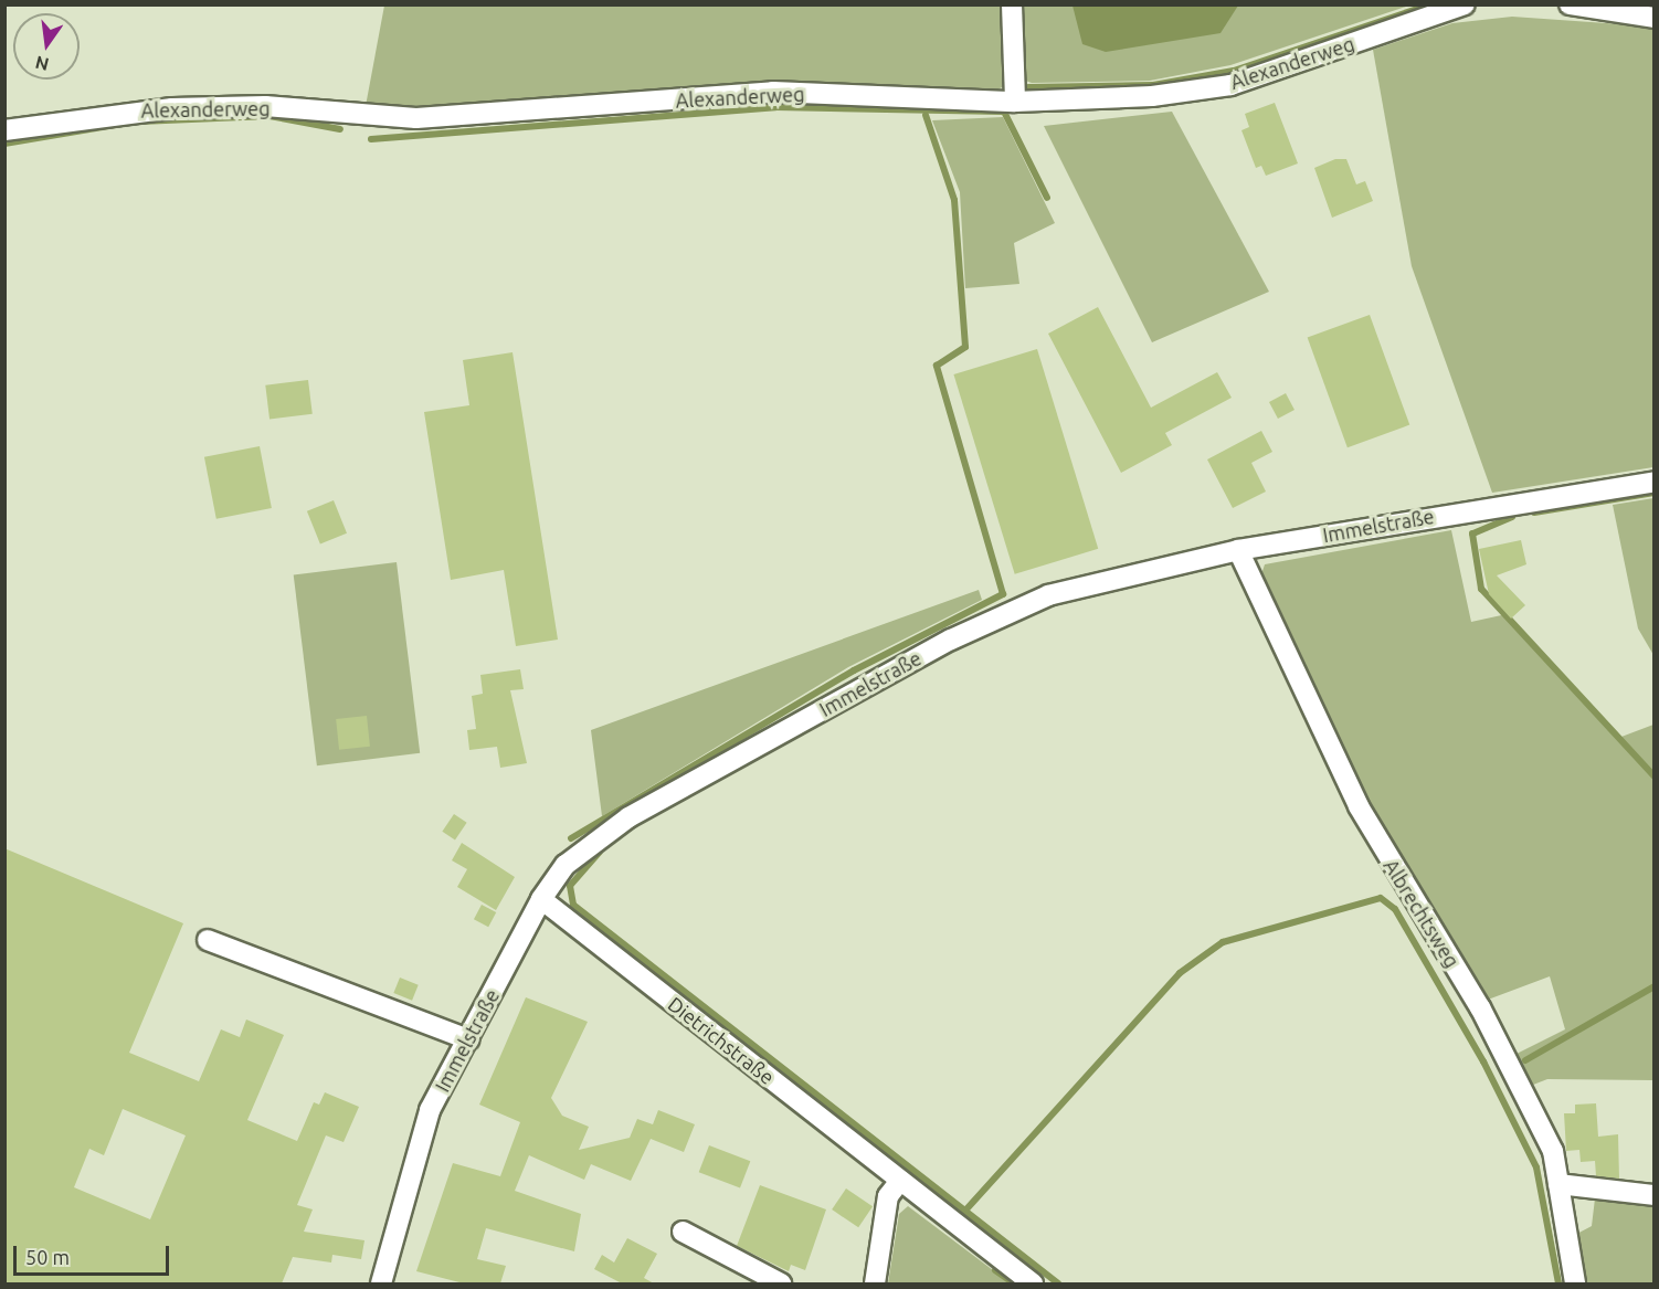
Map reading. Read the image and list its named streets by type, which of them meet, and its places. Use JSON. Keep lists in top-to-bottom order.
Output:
{
  "streets": {
    "street": [
      "Alexanderweg",
      "Immelstraße",
      "Albrechtsweg",
      "Dietrichstraße"
    ]
  },
  "crossings": [
    ["Immelstraße", "Albrechtsweg"],
    ["Immelstraße", "Dietrichstraße"]
  ],
  "scale_bar": "50 m",
  "north": "bottom"
}
